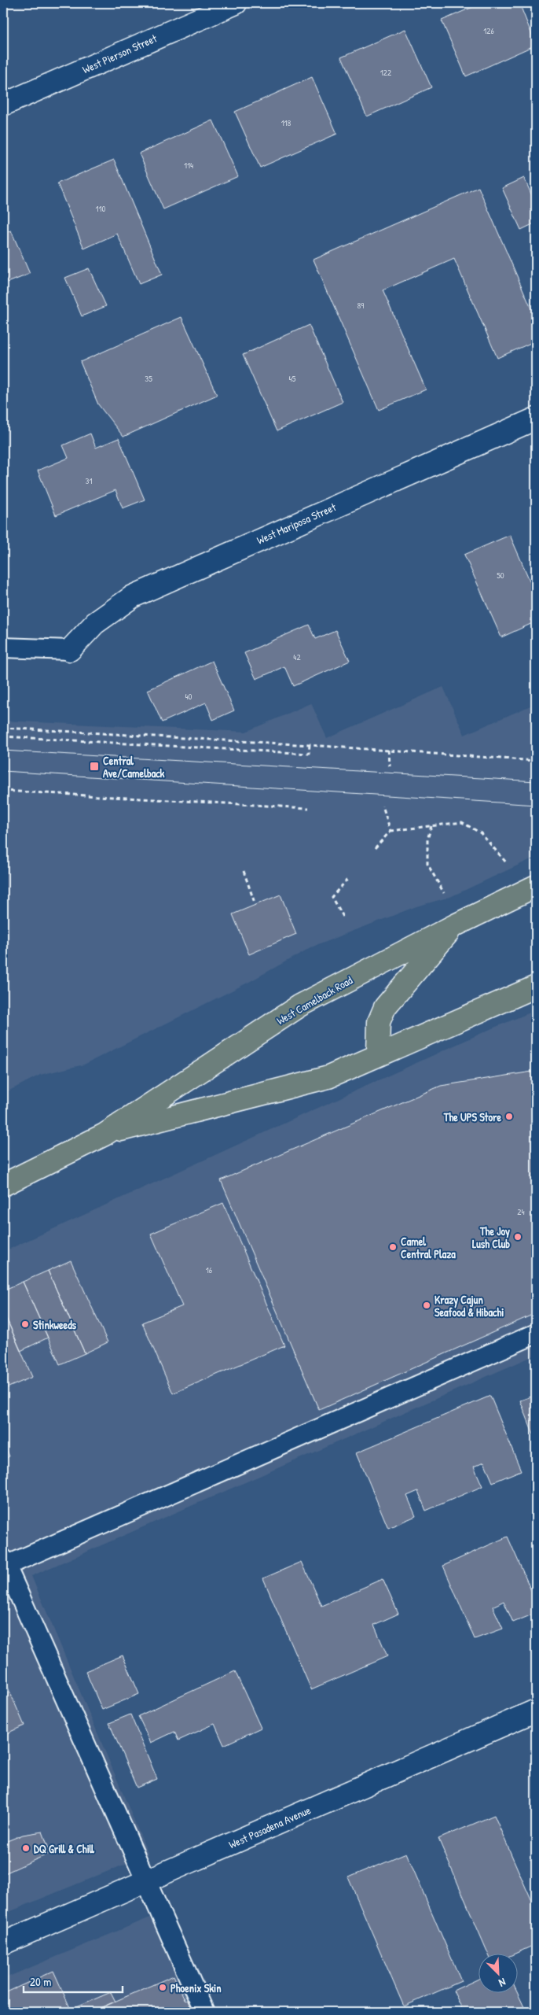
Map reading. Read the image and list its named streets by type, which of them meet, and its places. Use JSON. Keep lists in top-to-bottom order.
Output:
{
  "streets": {
    "main road": ["West Camelback Road"],
    "street": ["West Pierson Street", "West Mariposa Street", "West Pasadena Avenue"]
  },
  "places": {
    "transit": ["Central Ave/Camelback"],
    "other": [
      "The UPS Store",
      "The Joy Lush Club",
      "Camel Central Plaza",
      "Krazy Cajun Seafood & Hibachi",
      "Stinkweeds",
      "DQ Grill & Chill",
      "Phoenix Skin"
    ]
  },
  "house_numbers": [
    "126",
    "122",
    "118",
    "114",
    "110",
    "89",
    "35",
    "45",
    "31",
    "50",
    "42",
    "40",
    "24",
    "16"
  ],
  "scale_bar": "20 m",
  "north": "bottom right"
}
